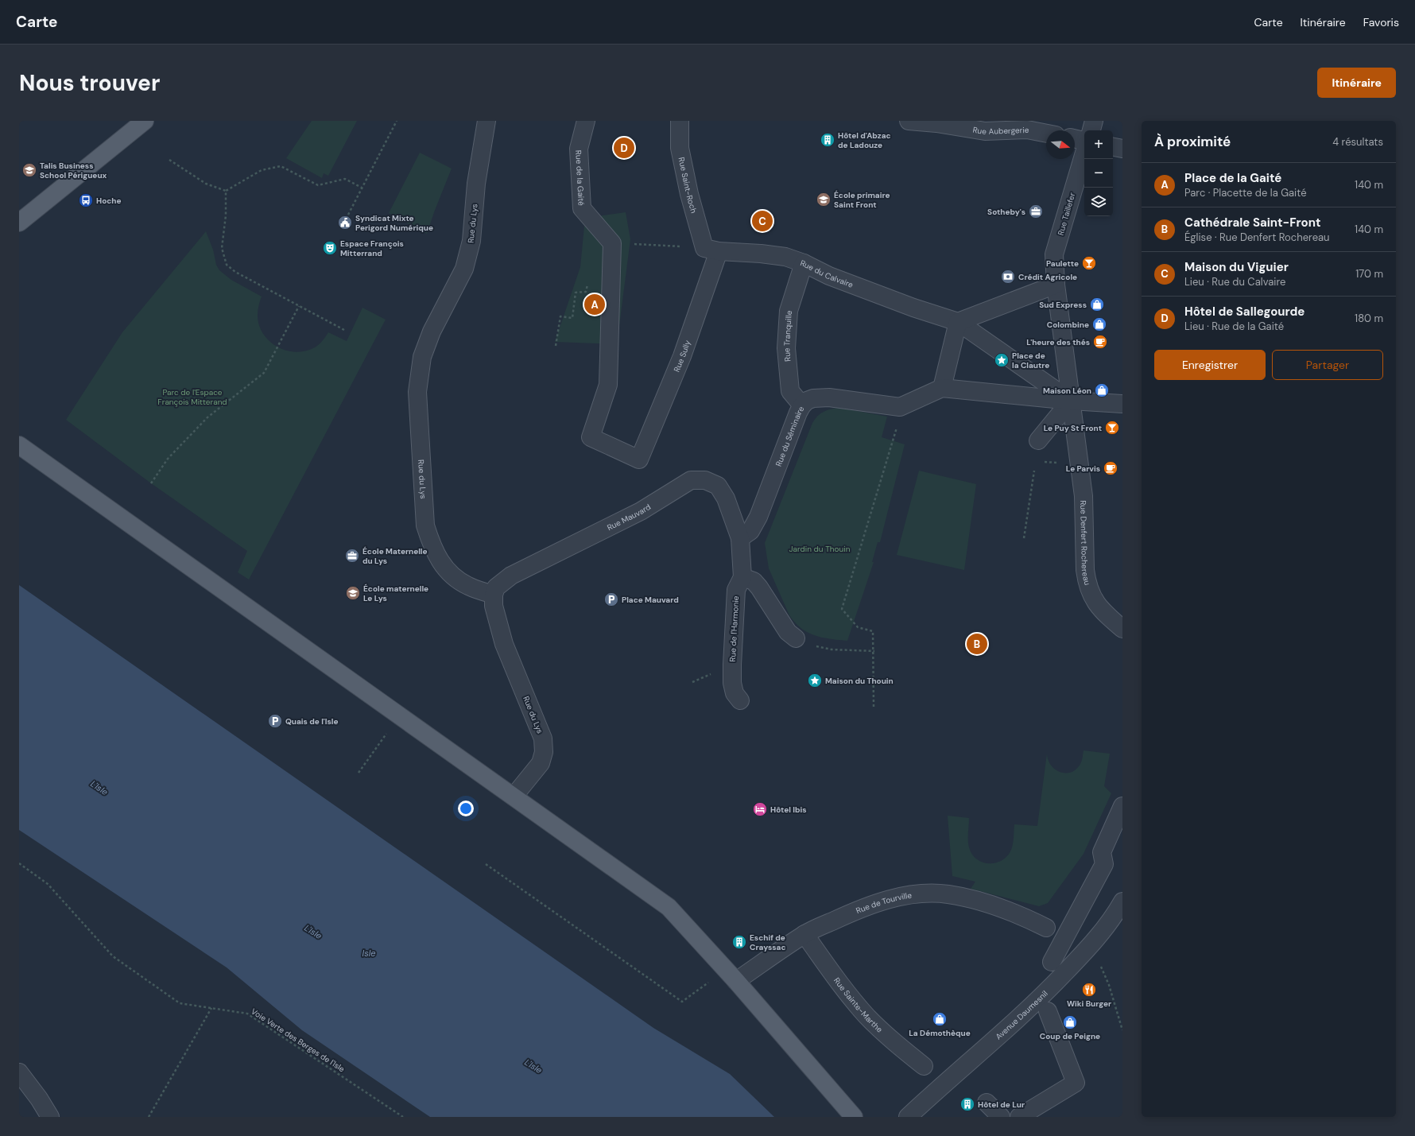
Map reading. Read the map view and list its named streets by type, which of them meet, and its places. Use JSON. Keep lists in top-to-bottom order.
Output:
{
  "streets": {
    "street": [
      "Rue Aubergerie",
      "Rue de la Gaité",
      "Rue Saint-Roch",
      "Rue Taillefer",
      "Rue du Lys",
      "Rue du Calvaire",
      "Rue Tranquille",
      "Rue Sully",
      "Rue du Séminaire",
      "Rue Mauvard",
      "Rue Denfert Rochereau",
      "Rue de l'Harmonie",
      "Rue de Tourville",
      "Rue Sainte-Marthe",
      "Avenue Daumesnil"
    ],
    "path": ["Voie Verte des Berges de l'Isle"]
  },
  "crossings": [
    ["Rue de la Gaité", "Rue Sully"],
    ["Rue Saint-Roch", "Rue du Calvaire"],
    ["Rue Saint-Roch", "Rue Sully"],
    ["Rue du Lys", "Rue Mauvard"],
    ["Rue du Calvaire", "Rue Tranquille"],
    ["Rue du Calvaire", "Rue Sully"],
    ["Rue du Calvaire", "Rue Denfert Rochereau"],
    ["Rue Tranquille", "Rue du Séminaire"],
    ["Rue du Séminaire", "Rue Mauvard"],
    ["Rue du Séminaire", "Rue de l'Harmonie"],
    ["Rue Mauvard", "Rue de l'Harmonie"],
    ["Rue de Tourville", "Rue Sainte-Marthe"]
  ],
  "water": ["L'Isle", "Isle"],
  "parks": ["Parc de l'Espace François Mitterand", "Jardin du Thouin"],
  "places": {
    "building": ["Hôtel d'Abzac de Ladouze", "Eschif de Crayssac", "Hôtel de Lur"],
    "school or university": ["Talis Business School Périgueux", "École primaire Saint Front", "École maternelle Le Lys"],
    "bus stop": ["Hoche"],
    "office": ["Sotheby's", "École Maternelle du Lys"],
    "public building": ["Syndicat Mixte Perigord Numérique"],
    "theatre": ["Espace François Mitterrand"],
    "bar": ["Paulette", "Le Puy St Front"],
    "bank": ["Crédit Agricole"],
    "shop": [
      "Sud Express",
      "Colombine",
      "Maison Léon",
      "La Démothèque",
      "Coup de Peigne"
    ],
    "cafe": ["L'heure des thés", "Le Parvis"],
    "place": ["Place de la Clautre", "Maison du Thouin"],
    "parking": ["Place Mauvard", "Quais de l'Isle"],
    "hotel": ["Hôtel Ibis"],
    "restaurant": ["Wiki Burger"]
  },
  "north": "right",
  "page": {
    "header": "Carte",
    "nav": ["Carte", "Itinéraire", "Favoris"],
    "buttons": [
      "Itinéraire",
      ["Enregistrer", "Partager"]
    ],
    "title": "Nous trouver",
    "heading": ["À proximité", "4 résultats"],
    "map_buttons": ["+", "−"],
    "pins": [
      "D",
      "C",
      "A",
      "B"
    ],
    "list": [
      {
        "mark": "A",
        "name": "Place de la Gaité",
        "note": "Parc · Placette de la Gaité",
        "value": "140 m"
      },
      {
        "mark": "B",
        "name": "Cathédrale Saint-Front",
        "note": "Église · Rue Denfert Rochereau",
        "value": "140 m"
      },
      {
        "mark": "C",
        "name": "Maison du Viguier",
        "note": "Lieu · Rue du Calvaire",
        "value": "170 m"
      },
      {
        "mark": "D",
        "name": "Hôtel de Sallegourde",
        "note": "Lieu · Rue de la Gaité",
        "value": "180 m"
      }
    ]
  }
}
